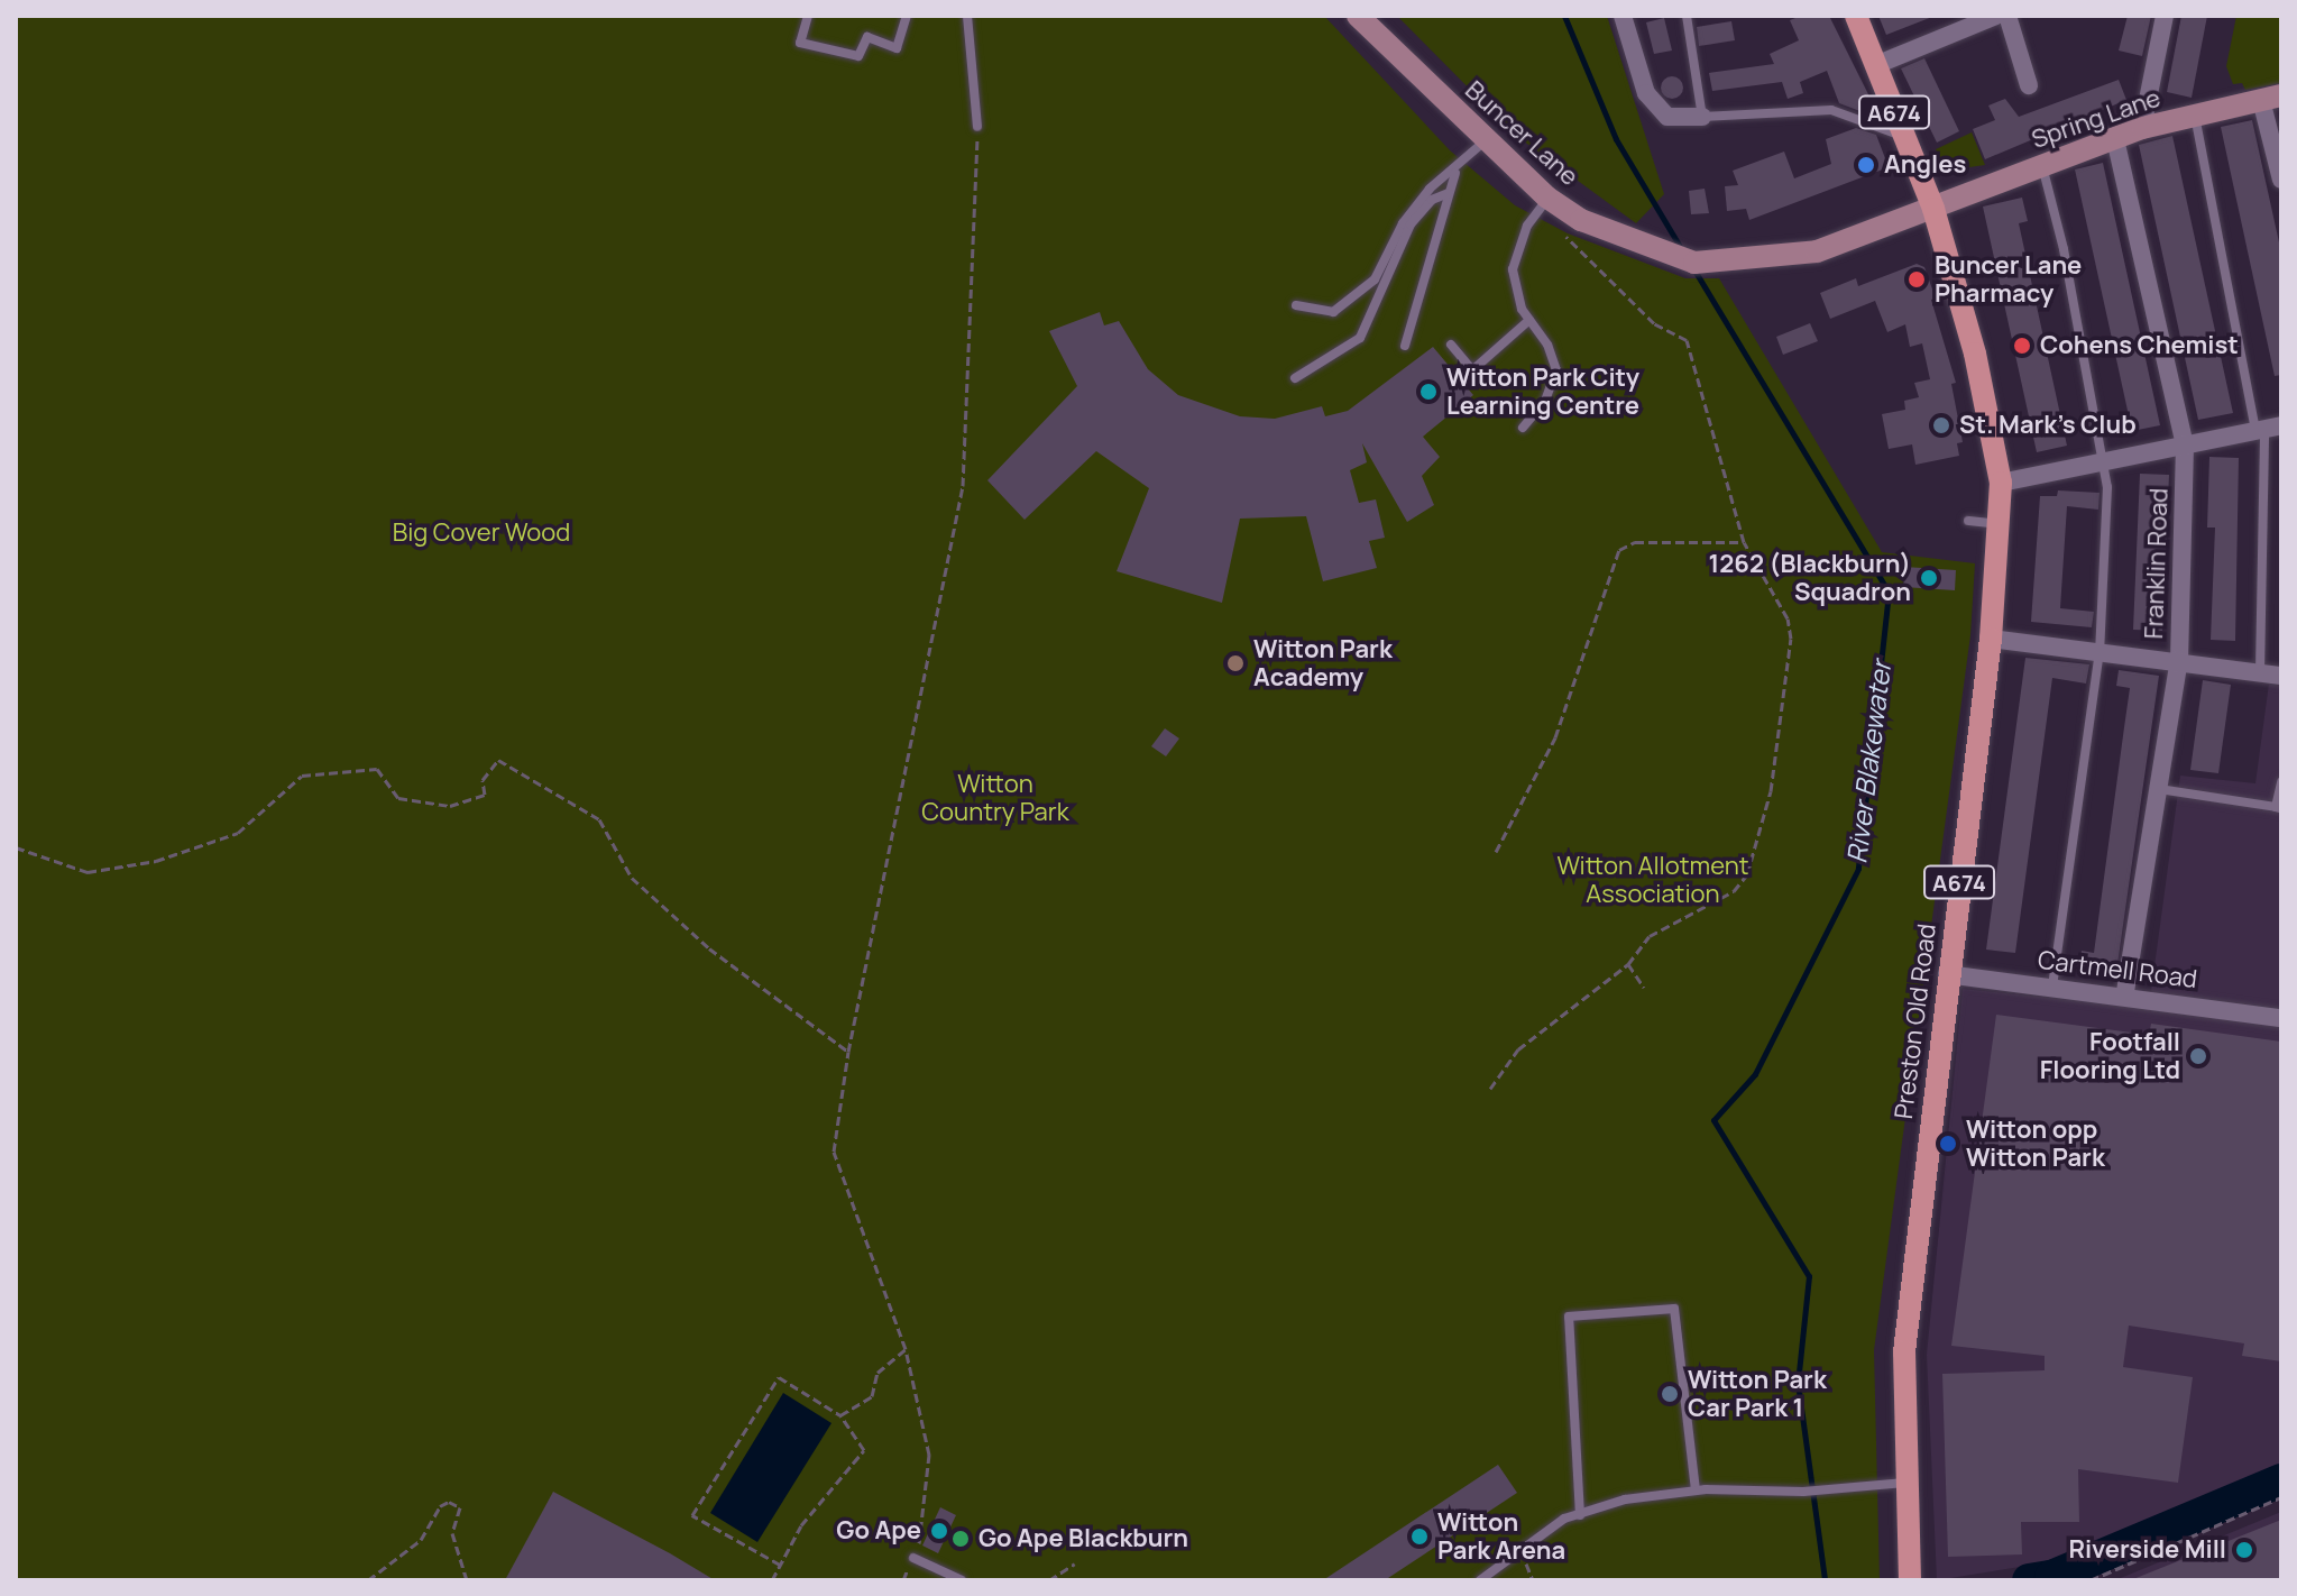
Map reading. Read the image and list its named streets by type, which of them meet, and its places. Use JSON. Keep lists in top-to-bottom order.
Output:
{
  "streets": {
    "main road": [
      "A674",
      "Spring Lane",
      "Buncer Lane",
      "Preston Old Road"
    ],
    "street": ["Franklin Road", "Cartmell Road"]
  },
  "crossings": [
    ["A674", "Spring Lane"],
    ["A674", "Buncer Lane"],
    ["A674", "Preston Old Road"],
    ["Spring Lane", "Buncer Lane"],
    ["Spring Lane", "Franklin Road"],
    ["Spring Lane", "Preston Old Road"],
    ["Buncer Lane", "Preston Old Road"],
    ["Franklin Road", "Cartmell Road"],
    ["Cartmell Road", "Preston Old Road"]
  ],
  "water": ["River Blakewater"],
  "parks": ["Big Cover Wood", "Witton Country Park", "Witton Allotment Association"],
  "places": [
    "Angles",
    "Buncer Lane Pharmacy",
    "Cohens Chemist",
    "Witton Park City Learning Centre",
    "St. Mark's Club",
    "1262 (Blackburn) Squadron",
    "Witton Park Academy",
    "Footfall Flooring Ltd",
    "Witton opp Witton Park",
    "Witton Park Car Park 1",
    "Go Ape",
    "Witton Park Arena",
    "Go Ape Blackburn",
    "Riverside Mill"
  ]
}
